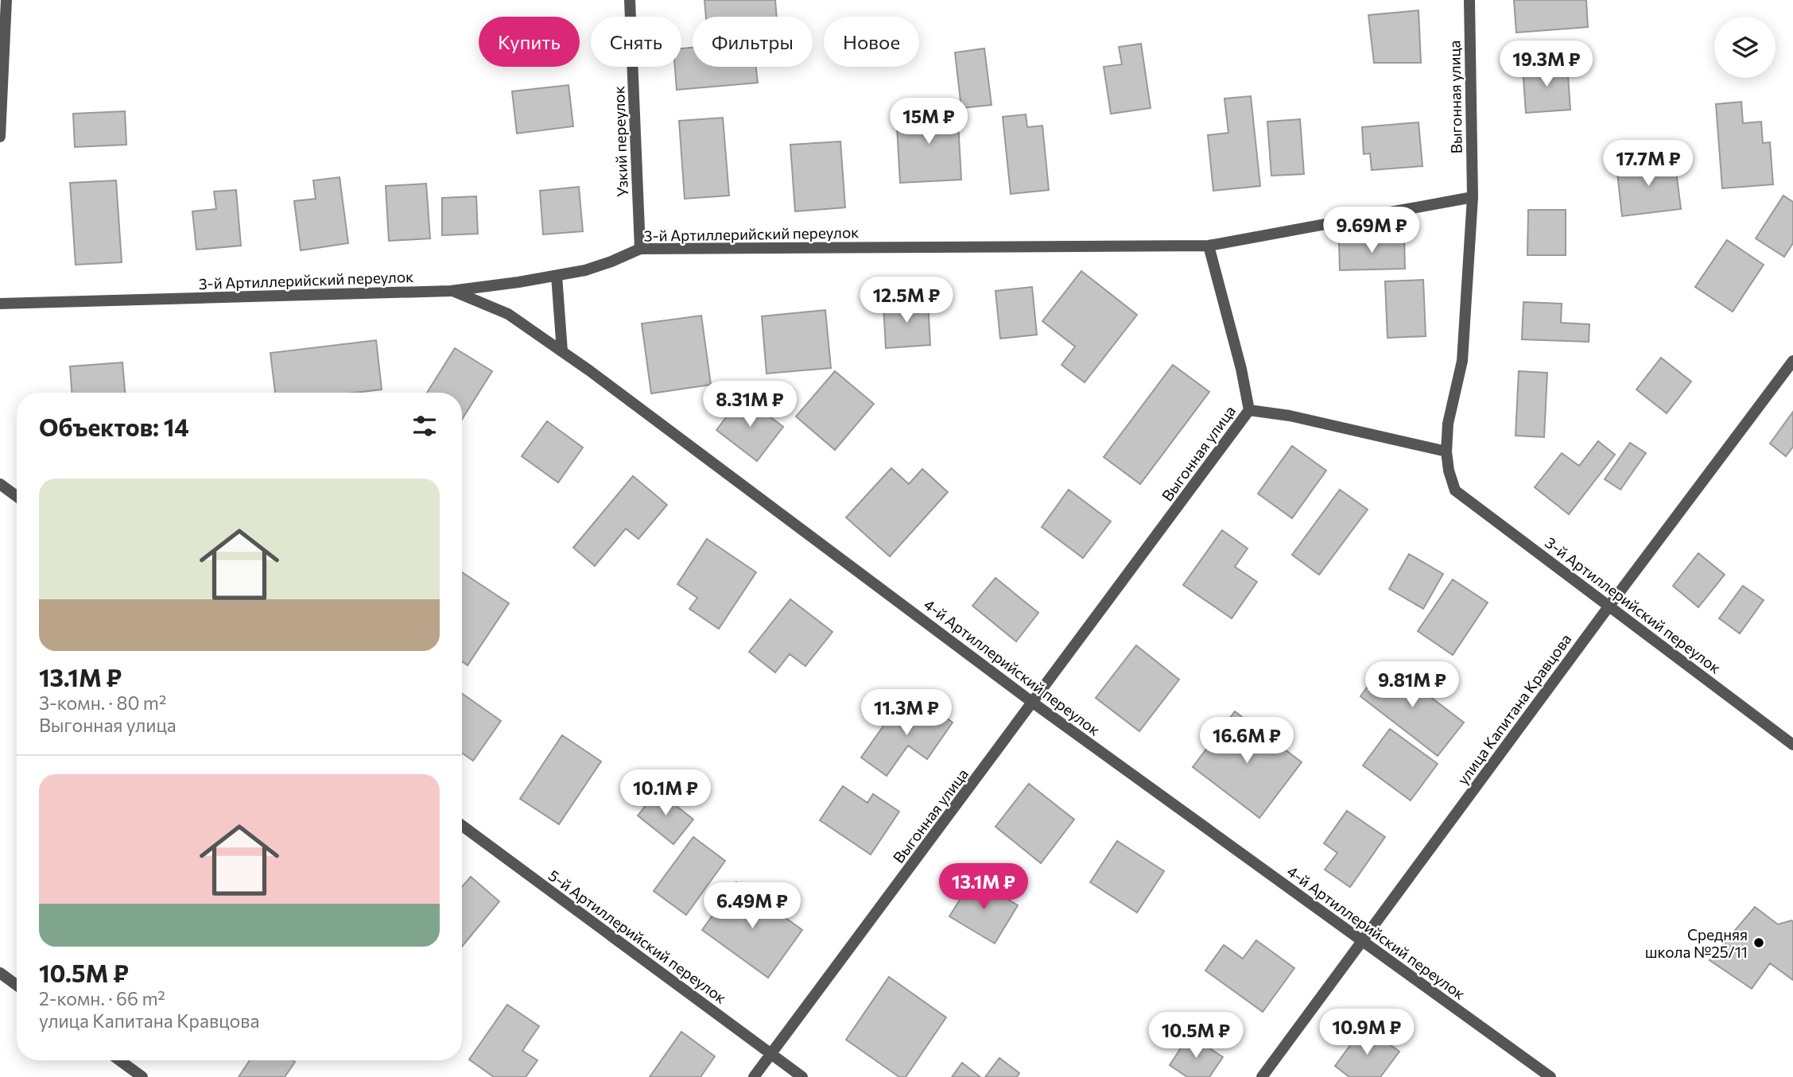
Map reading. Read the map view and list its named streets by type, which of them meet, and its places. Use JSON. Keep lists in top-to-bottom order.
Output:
{
  "streets": {
    "street": [
      "Выгонная улица",
      "Узкий переулок",
      "3-й Артиллерийский переулок",
      "4-й Артиллерийский переулок",
      "улица Капитана Кравцова",
      "5-й Артиллерийский переулок"
    ]
  },
  "crossings": [
    ["Выгонная улица", "3-й Артиллерийский переулок"],
    ["Выгонная улица", "4-й Артиллерийский переулок"],
    ["Выгонная улица", "5-й Артиллерийский переулок"],
    ["Узкий переулок", "3-й Артиллерийский переулок"],
    ["3-й Артиллерийский переулок", "4-й Артиллерийский переулок"],
    ["3-й Артиллерийский переулок", "улица Капитана Кравцова"],
    ["4-й Артиллерийский переулок", "улица Капитана Кравцова"]
  ],
  "places": ["Средняя школа №25/11"],
  "page": {
    "chip": [
      "Купить",
      "Снять",
      "Фильтры",
      "Новое"
    ],
    "price": [
      "19.3M ₽",
      "15M ₽",
      "17.7M ₽",
      "9.69M ₽",
      "12.5M ₽",
      "8.31M ₽",
      "9.81M ₽",
      "11.3M ₽",
      "16.6M ₽",
      "10.1M ₽",
      "13.1M ₽",
      "6.49M ₽",
      "10.9M ₽",
      "10.5M ₽"
    ],
    "heading": "Объектов: 14",
    "list": [
      {
        "name": "13.1M ₽",
        "note": "3-комн. · 80 m² · Выгонная улица"
      },
      {
        "name": "10.5M ₽",
        "note": "2-комн. · 66 m² · улица Капитана Кравцова"
      }
    ]
  }
}
